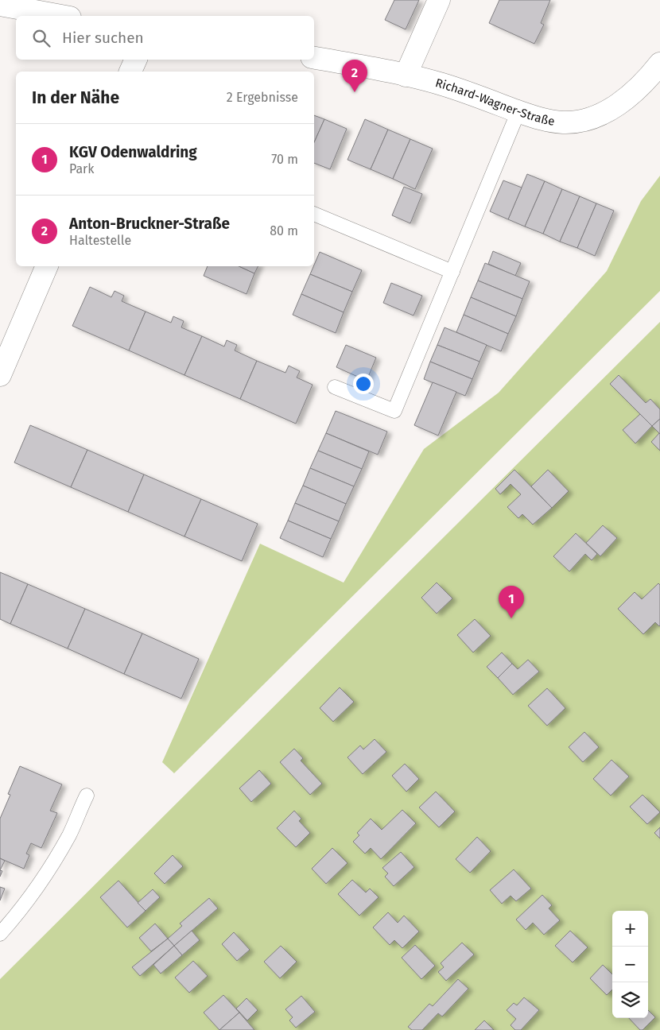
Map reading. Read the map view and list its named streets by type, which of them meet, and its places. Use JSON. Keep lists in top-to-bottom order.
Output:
{
  "streets": {
    "street": ["Richard-Wagner-Straße"]
  },
  "page": {
    "search": "Hier suchen",
    "pins": ["2", "1"],
    "heading": ["In der Nähe", "2 Ergebnisse"],
    "list": [
      {
        "mark": "1",
        "name": "KGV Odenwaldring",
        "note": "Park",
        "value": "70 m"
      },
      {
        "mark": "2",
        "name": "Anton-Bruckner-Straße",
        "note": "Haltestelle",
        "value": "80 m"
      }
    ],
    "map_buttons": ["+", "−"]
  }
}
